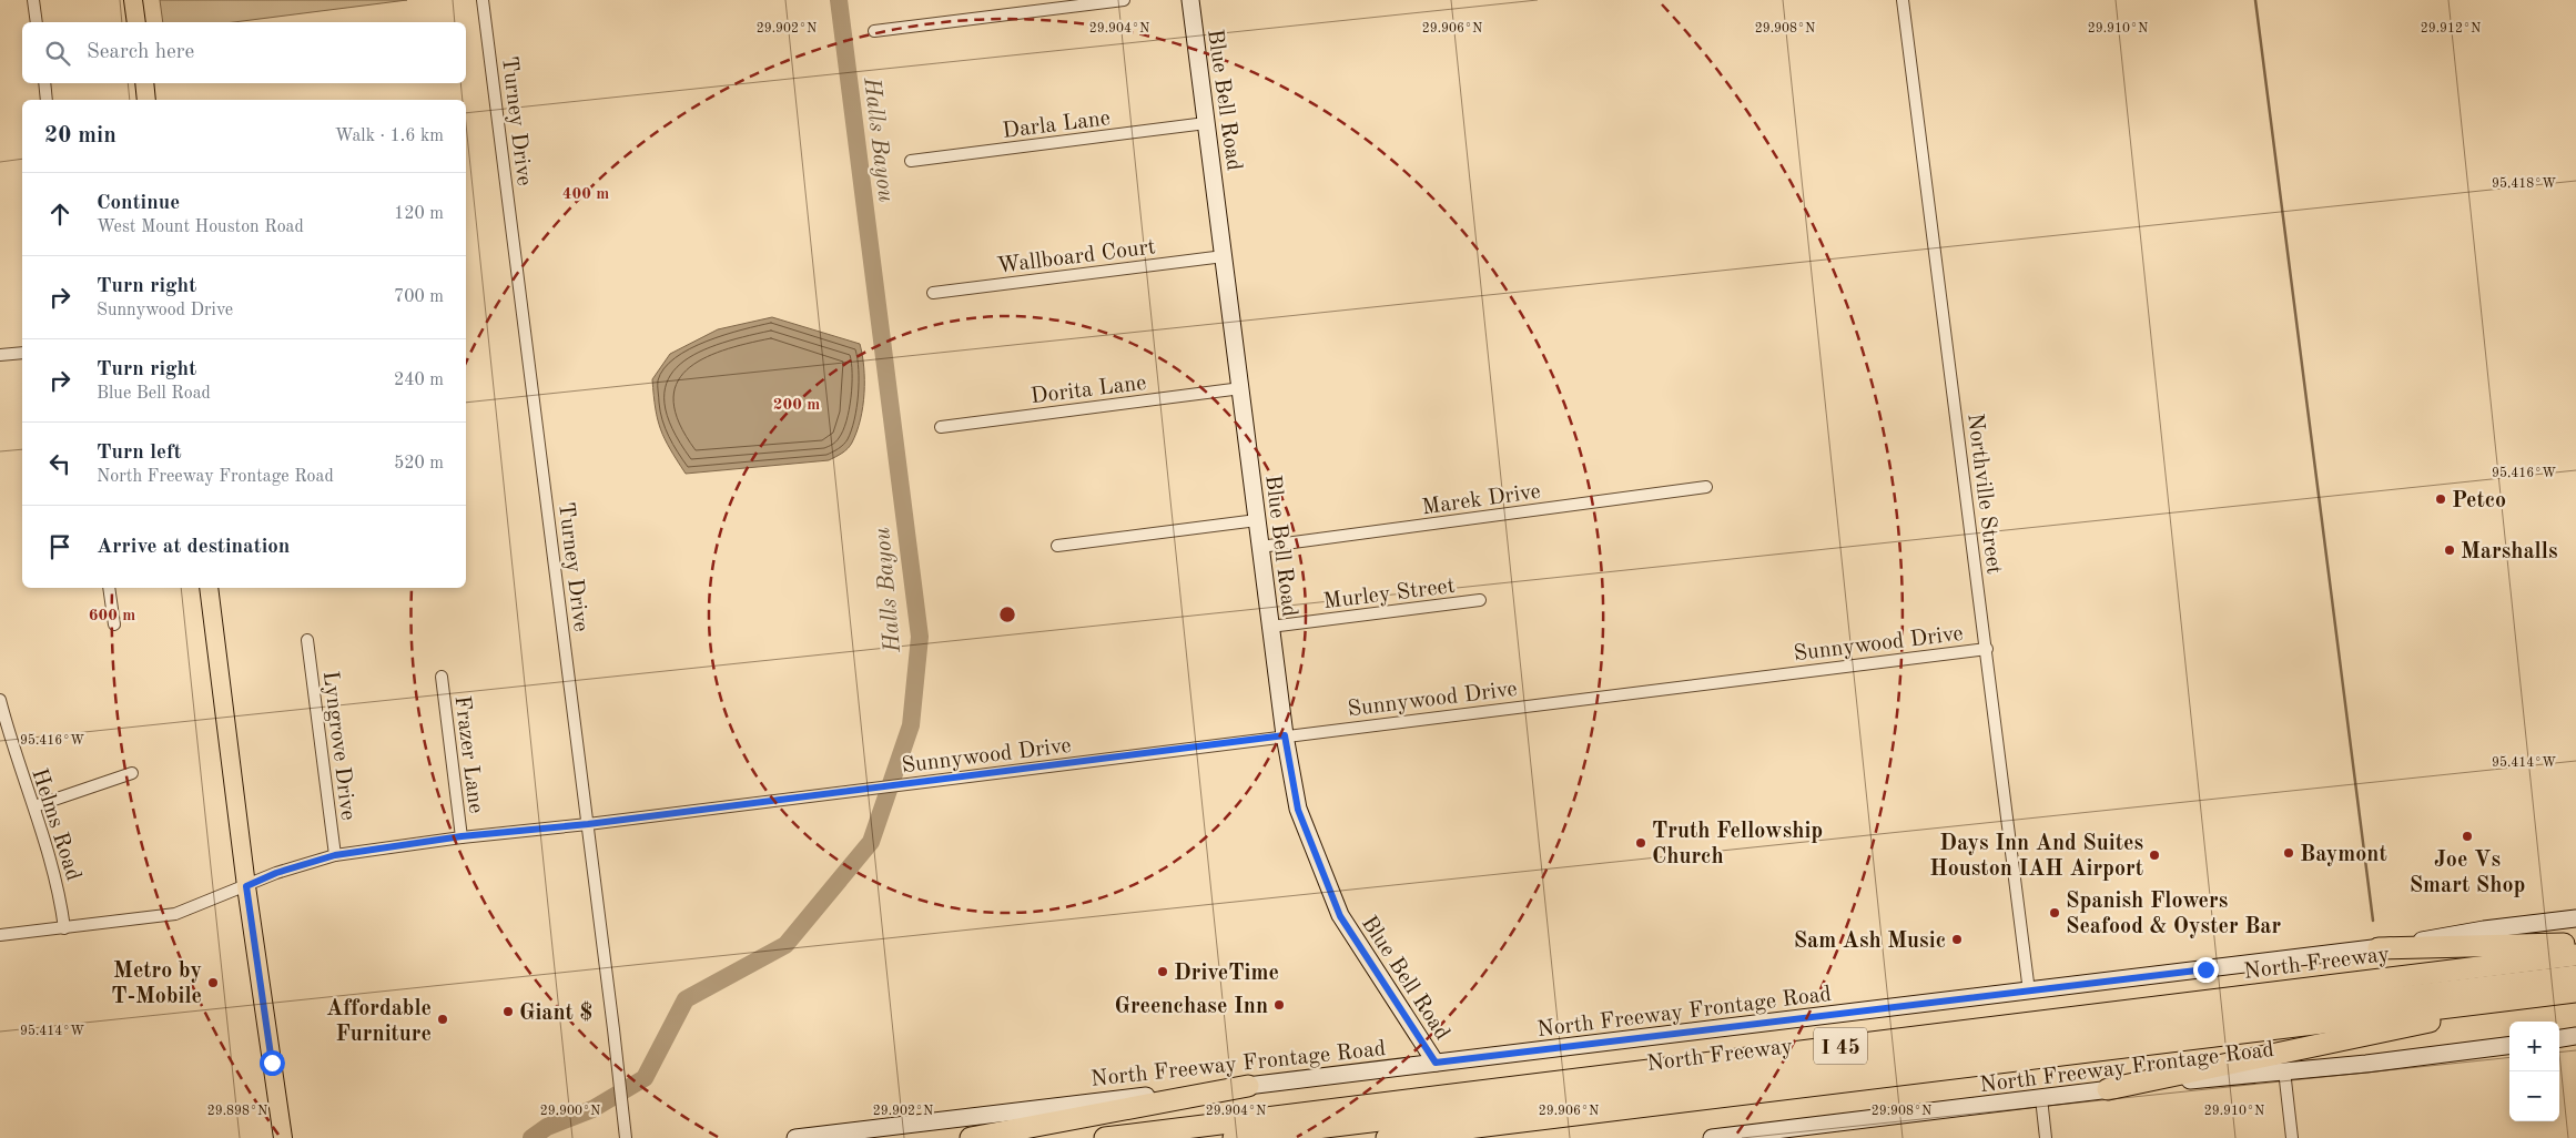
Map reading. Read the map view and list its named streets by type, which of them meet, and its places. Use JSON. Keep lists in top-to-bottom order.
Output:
{
  "streets": {
    "highway": ["North Freeway", "I 45"],
    "main road": ["Blue Bell Road", "North Freeway Frontage Road"],
    "street": [
      "Turney Drive",
      "Darla Lane",
      "Wallboard Court",
      "Dorita Lane",
      "Northville Street",
      "Marek Drive",
      "Murley Street",
      "Sunnywood Drive",
      "Lyngrove Drive",
      "Frazer Lane",
      "Helms Road"
    ]
  },
  "crossings": [
    ["Blue Bell Road", "Darla Lane"],
    ["Blue Bell Road", "Wallboard Court"],
    ["Blue Bell Road", "Dorita Lane"],
    ["Blue Bell Road", "Marek Drive"],
    ["Blue Bell Road", "Murley Street"],
    ["Blue Bell Road", "Sunnywood Drive"],
    ["Blue Bell Road", "North Freeway Frontage Road"],
    ["Turney Drive", "Sunnywood Drive"],
    ["Northville Street", "Sunnywood Drive"],
    ["Northville Street", "North Freeway Frontage Road"],
    ["Sunnywood Drive", "Lyngrove Drive"],
    ["Sunnywood Drive", "Frazer Lane"],
    ["Sunnywood Drive", "Helms Road"]
  ],
  "water": ["Halls Bayou"],
  "places": [
    "Petco",
    "Marshalls",
    "Joe Vs Smart Shop",
    "Truth Fellowship Church",
    "Baymont",
    "Days Inn And Suites Houston IAH Airport",
    "Spanish Flowers Seafood & Oyster Bar",
    "Sam Ash Music",
    "DriveTime",
    "Metro by T-Mobile",
    "Greenchase Inn",
    "Giant $",
    "Affordable Furniture"
  ],
  "page": {
    "search": "Search here",
    "heading": ["20 min", "Walk · 1.6 km"],
    "list": [
      ["Continue", "West Mount Houston Road", "120 m"],
      ["Turn right", "Sunnywood Drive", "700 m"],
      ["Turn right", "Blue Bell Road", "240 m"],
      ["Turn left", "North Freeway Frontage Road", "520 m"],
      "Arrive at destination"
    ],
    "map_buttons": ["+", "−"]
  },
  "coordinates": [
    "29.902°N",
    "29.904°N",
    "29.906°N",
    "29.908°N",
    "29.910°N",
    "29.912°N",
    "95.418°W",
    "95.416°W",
    "95.414°W",
    "29.898°N",
    "29.900°N"
  ],
  "rings": ["400 m", "200 m", "600 m"]
}
